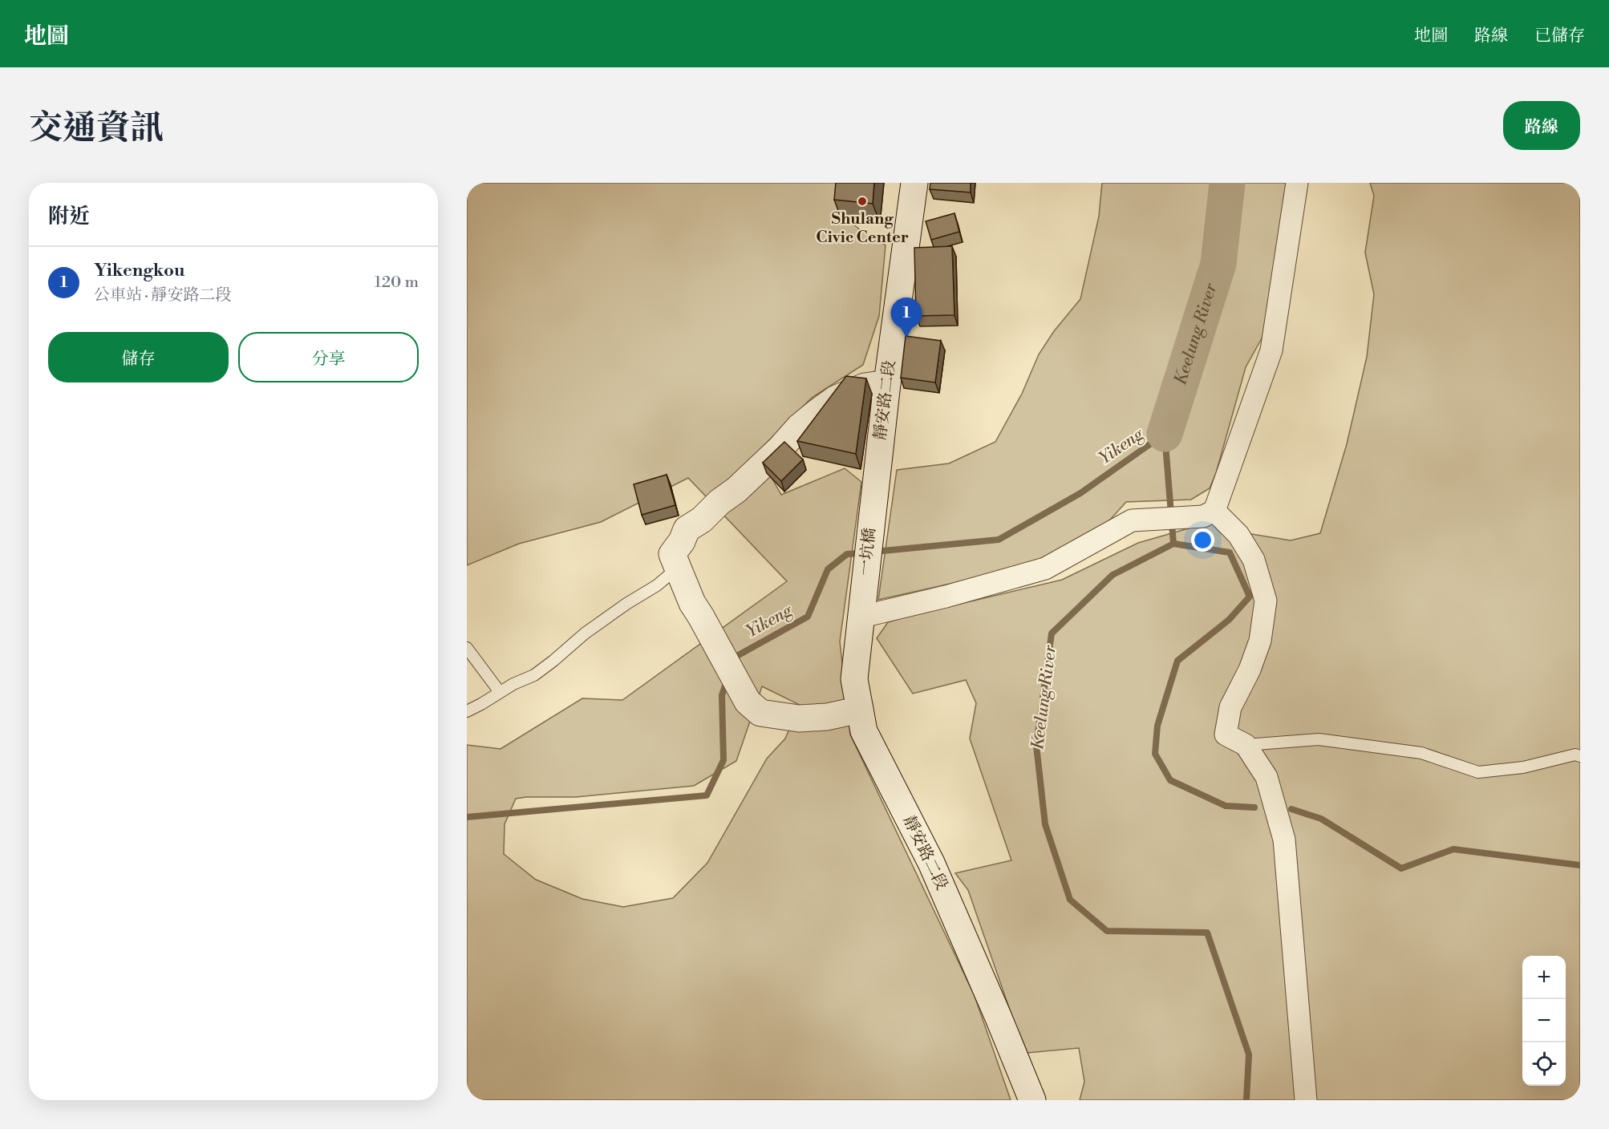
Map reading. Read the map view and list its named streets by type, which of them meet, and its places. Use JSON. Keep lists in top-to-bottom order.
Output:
{
  "streets": {
    "main road": ["靜安路二段", "一坑橋"]
  },
  "crossings": [
    ["靜安路二段", "一坑橋"]
  ],
  "water": ["Keelung River", "Yikeng"],
  "places": ["Shulang Civic Center"],
  "page": {
    "header": "地圖",
    "nav": ["地圖", "路線", "已儲存"],
    "title": "交通資訊",
    "buttons": [
      "路線",
      ["儲存", "分享"]
    ],
    "heading": "附近",
    "list": [
      {
        "mark": "1",
        "name": "Yikengkou",
        "note": "公車站 · 靜安路二段",
        "value": "120 m"
      }
    ],
    "pins": "1",
    "map_buttons": ["+", "−"]
  }
}
